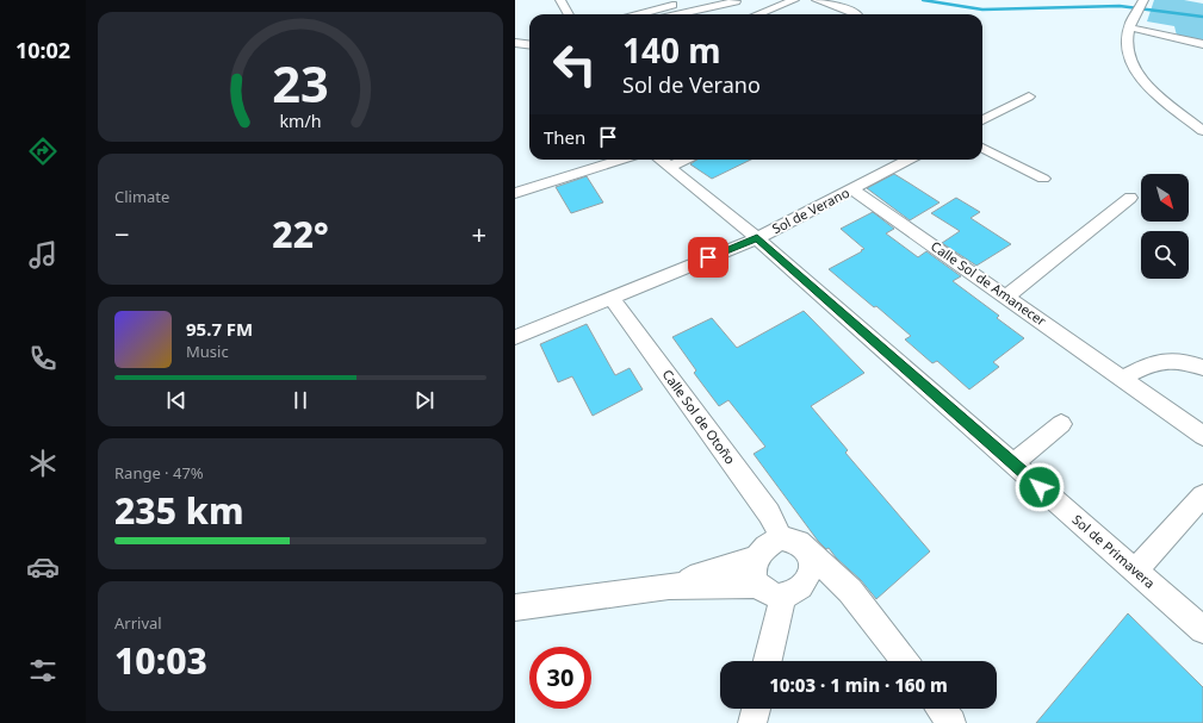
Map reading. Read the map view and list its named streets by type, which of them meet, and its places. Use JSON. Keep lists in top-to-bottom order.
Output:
{
  "streets": {
    "street": [
      "Sol de Verano",
      "Calle Sol de Amanecer",
      "Calle Sol de Otoño",
      "Sol de Primavera"
    ]
  },
  "crossings": [
    ["Sol de Verano", "Calle Sol de Amanecer"],
    ["Sol de Verano", "Calle Sol de Otoño"],
    ["Sol de Verano", "Sol de Primavera"]
  ],
  "north": "bottom right",
  "page": {
    "tabs": "10:02",
    "turn": ["140 m", "Sol de Verano"],
    "then": "Then",
    "tile": [
      "Climate",
      ["Range · 47%", "235 km"],
      ["Arrival", "10:03"]
    ],
    "heat": ["−", "22°", "+"],
    "song": ["95.7 FM", "Music"],
    "limit": "30",
    "trip": "10:03 · 1 min · 160 m",
    "gauge": ["23", "km/h"]
  }
}
